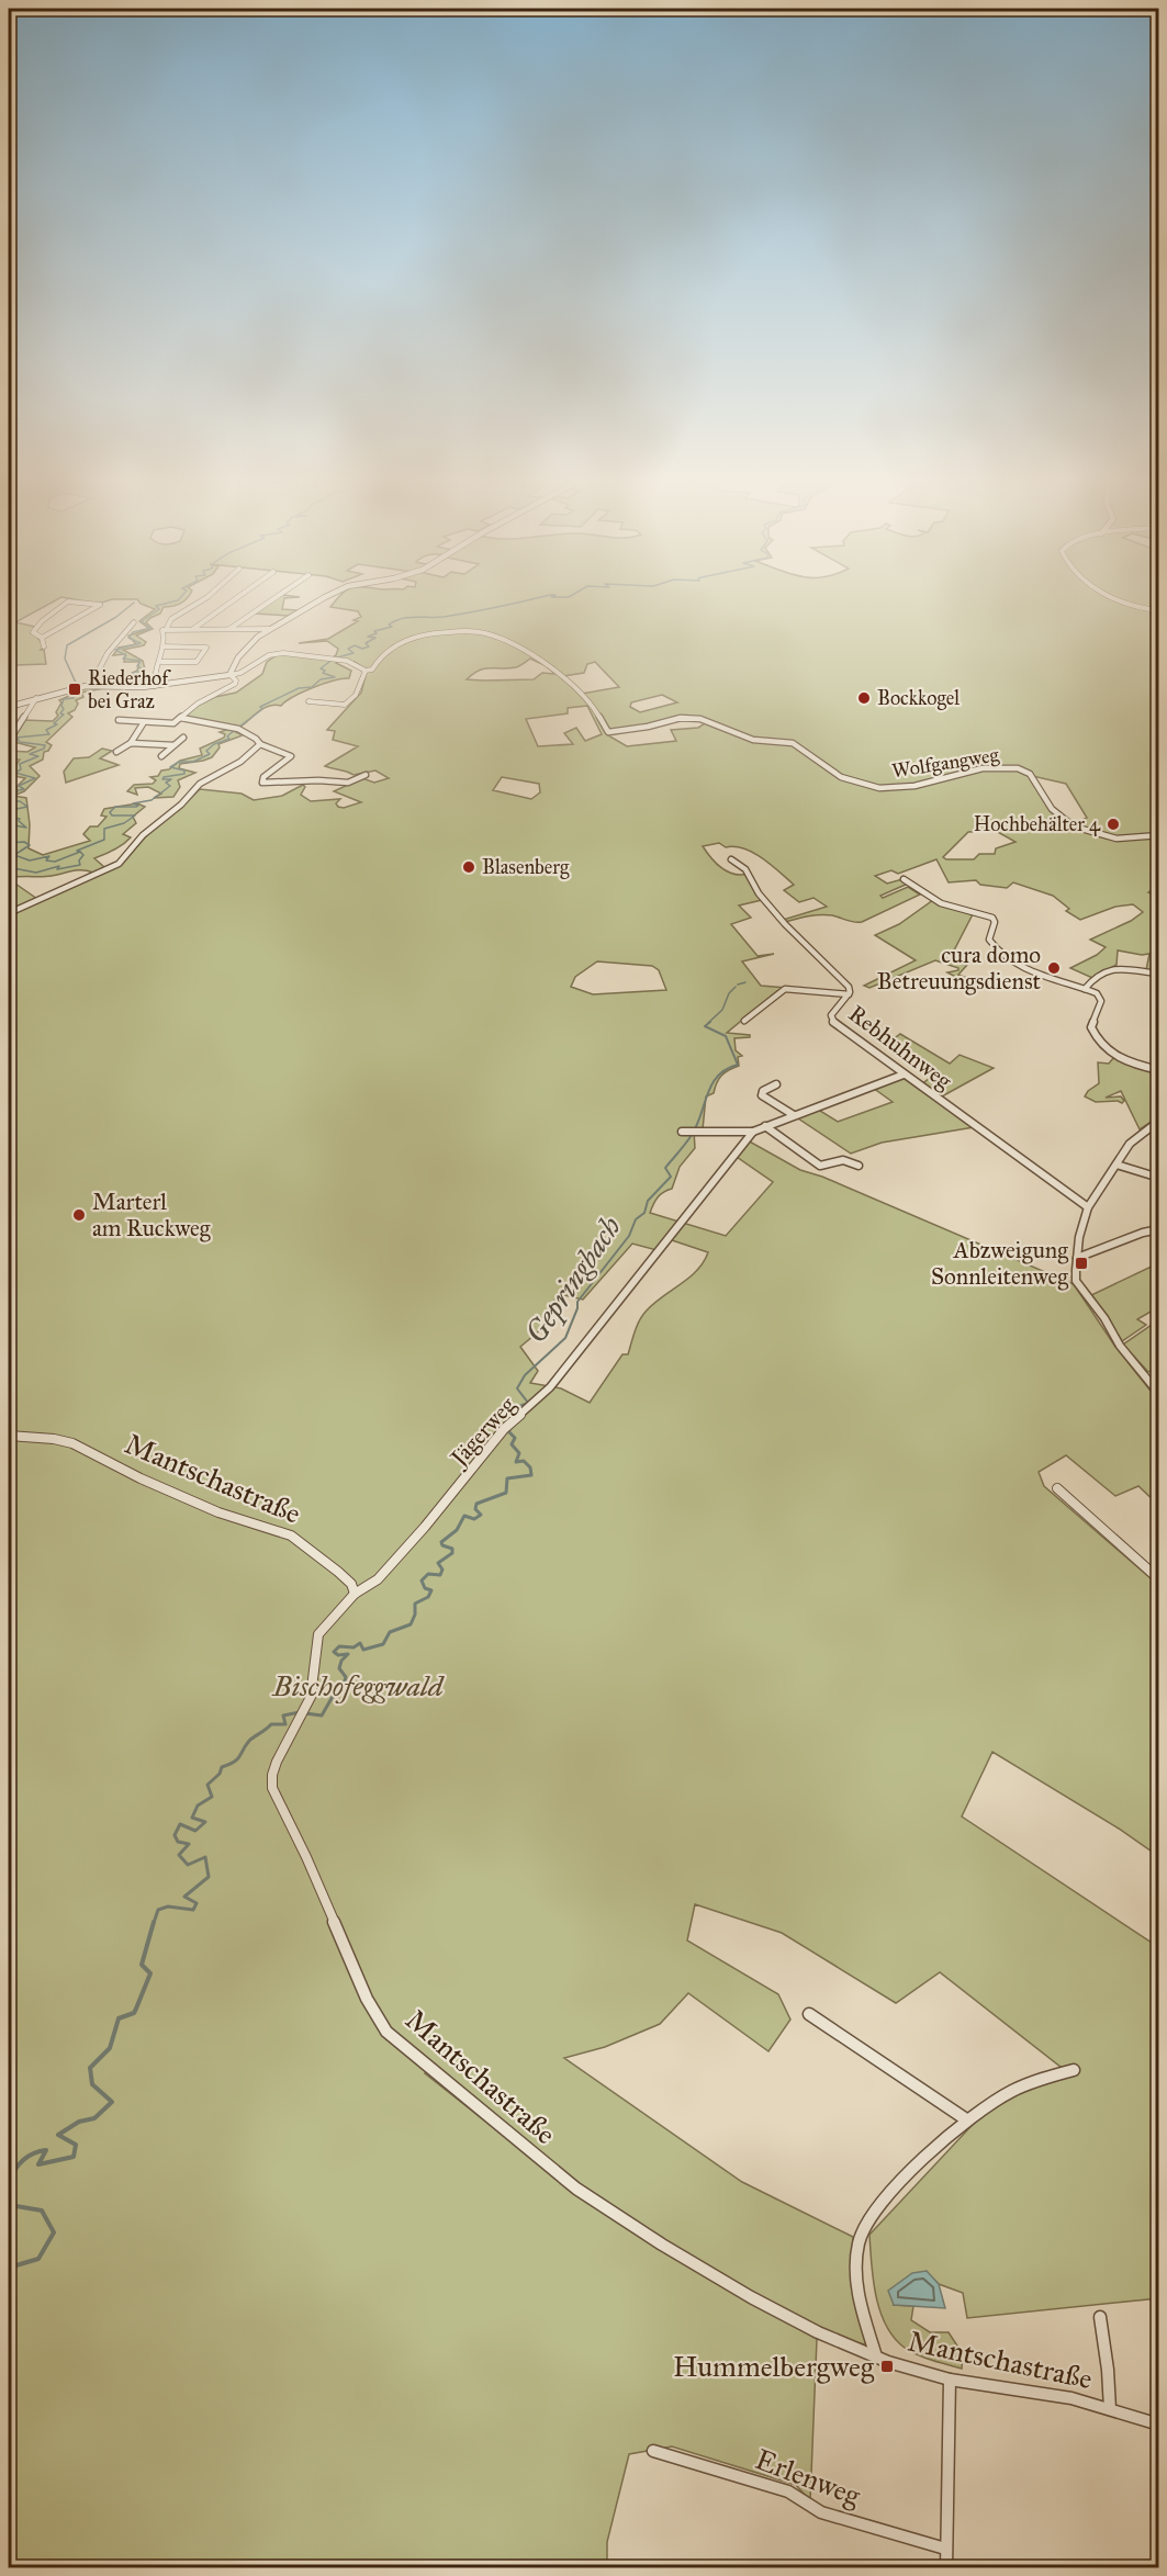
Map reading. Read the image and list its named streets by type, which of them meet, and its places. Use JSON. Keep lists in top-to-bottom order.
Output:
{
  "streets": {
    "street": [
      "Wolfgangweg",
      "Rebhuhnweg",
      "Jägerweg",
      "Mantschastraße",
      "Erlenweg"
    ]
  },
  "crossings": [
    ["Rebhuhnweg", "Jägerweg"],
    ["Jägerweg", "Mantschastraße"]
  ],
  "water": ["Gepringbach"],
  "parks": ["Bischofeggwald"],
  "places": {
    "transit": ["Riederhof bei Graz", "Abzweigung Sonnleitenweg", "Hummelbergweg"],
    "other": [
      "Bockkogel",
      "Hochbehälter 4",
      "Blasenberg",
      "cura domo Betreuungsdienst",
      "Marterl am Ruckweg"
    ]
  }
}
